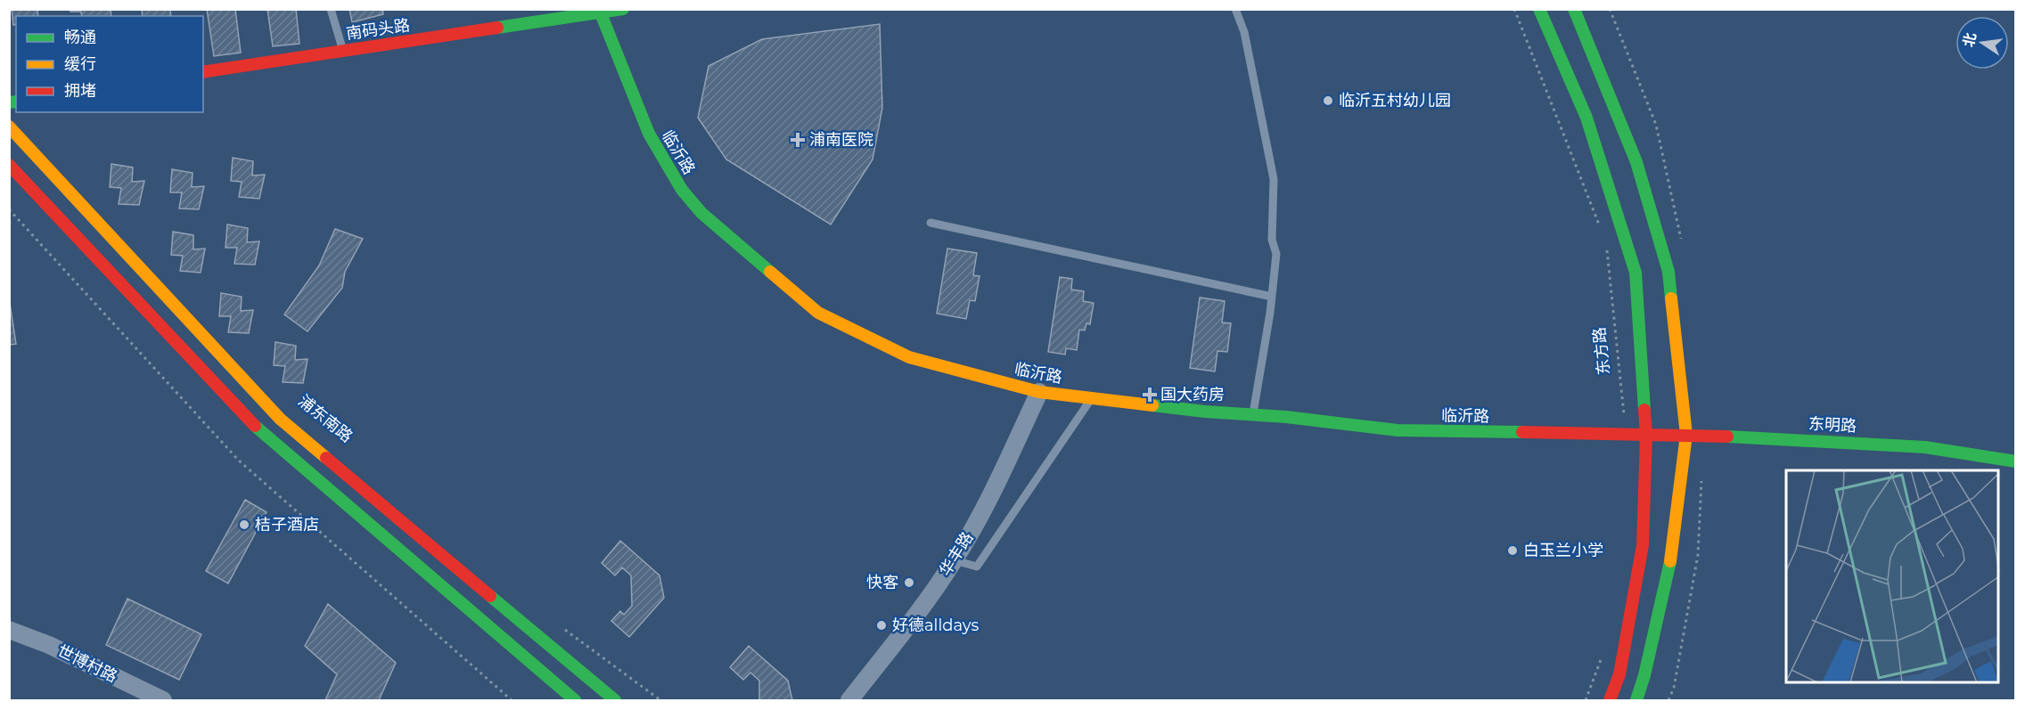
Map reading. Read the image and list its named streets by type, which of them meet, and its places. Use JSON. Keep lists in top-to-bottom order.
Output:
{
  "streets": {
    "main road": [
      "南码头路",
      "临沂路",
      "浦东南路",
      "东明路"
    ],
    "street": ["华丰路", "世博村路"],
    "path": ["东方路"]
  },
  "crossings": [
    ["南码头路", "临沂路"],
    ["临沂路", "东方路"],
    ["临沂路", "东明路"],
    ["临沂路", "华丰路"]
  ],
  "places": {
    "other": [
      "临沂五村幼儿园",
      "桔子酒店",
      "白玉兰小学",
      "快客",
      "好德alldays"
    ],
    "health": ["浦南医院", "国大药房"]
  },
  "legend": ["畅通", "缓行", "拥堵"],
  "north": "left"
}
